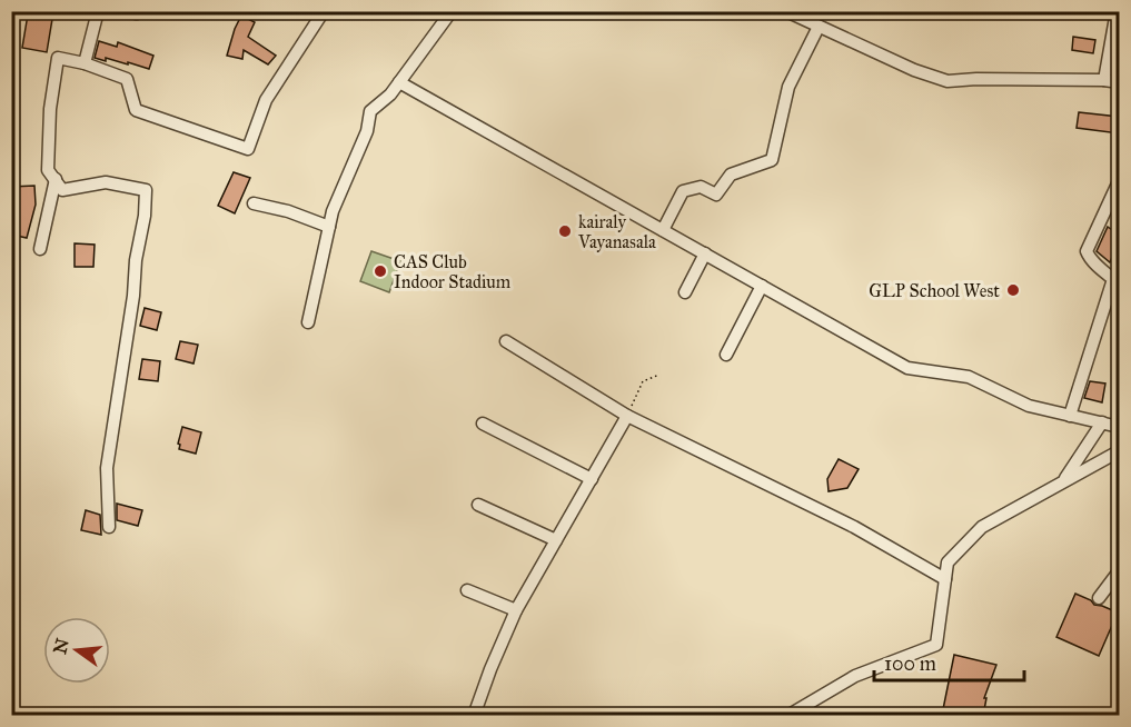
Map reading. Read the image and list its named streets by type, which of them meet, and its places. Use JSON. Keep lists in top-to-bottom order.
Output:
{
  "places": ["kairaly Vayanasala", "CAS Club Indoor Stadium", "GLP School West"],
  "scale_bar": "100 m",
  "north": "left"
}
